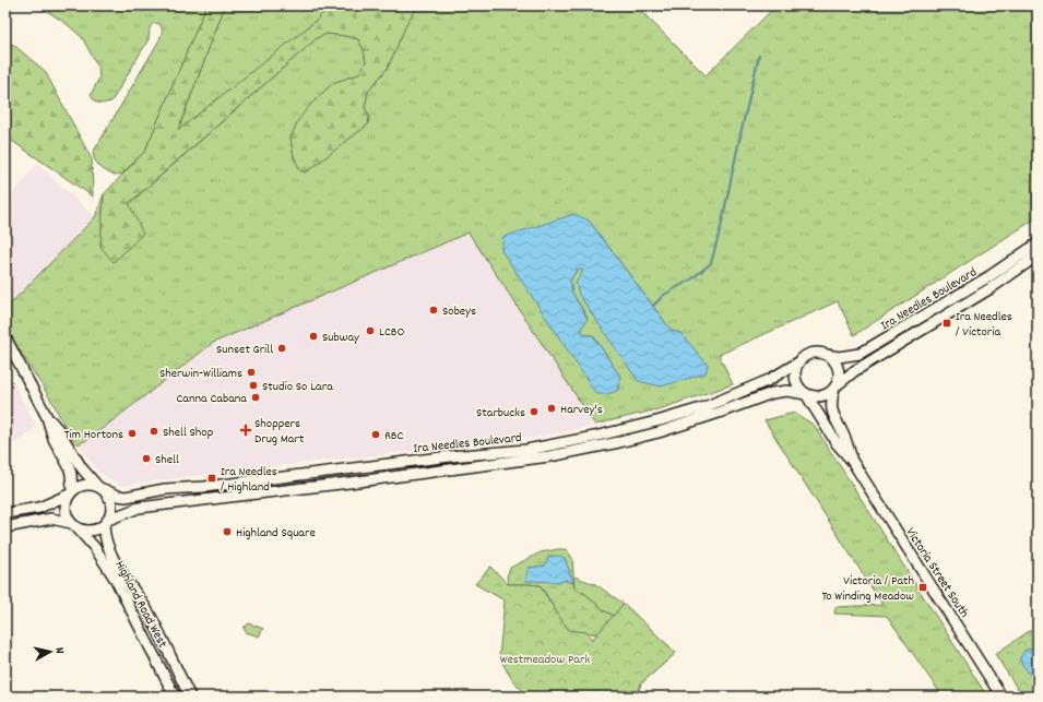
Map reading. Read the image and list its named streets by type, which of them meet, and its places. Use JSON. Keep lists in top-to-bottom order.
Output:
{
  "streets": {
    "main road": ["Ira Needles Boulevard", "Victoria Street South", "Highland Road West"]
  },
  "crossings": [
    ["Ira Needles Boulevard", "Victoria Street South"],
    ["Ira Needles Boulevard", "Highland Road West"]
  ],
  "parks": ["Westmeadow Park"],
  "places": {
    "other": [
      "Sobeys",
      "LCBO",
      "Subway",
      "Sunset Grill",
      "Sherwin-Williams",
      "Studio So Lara",
      "Canna Cabana",
      "Harvey's",
      "Starbucks",
      "Shell Shop",
      "Tim Hortons",
      "RBC",
      "Shell",
      "Highland Square"
    ],
    "transit": ["Ira Needles / Victoria", "Ira Needles / Highland", "Victoria / Path To Winding Meadow"],
    "health": ["Shoppers Drug Mart"]
  },
  "north": "right"
}
